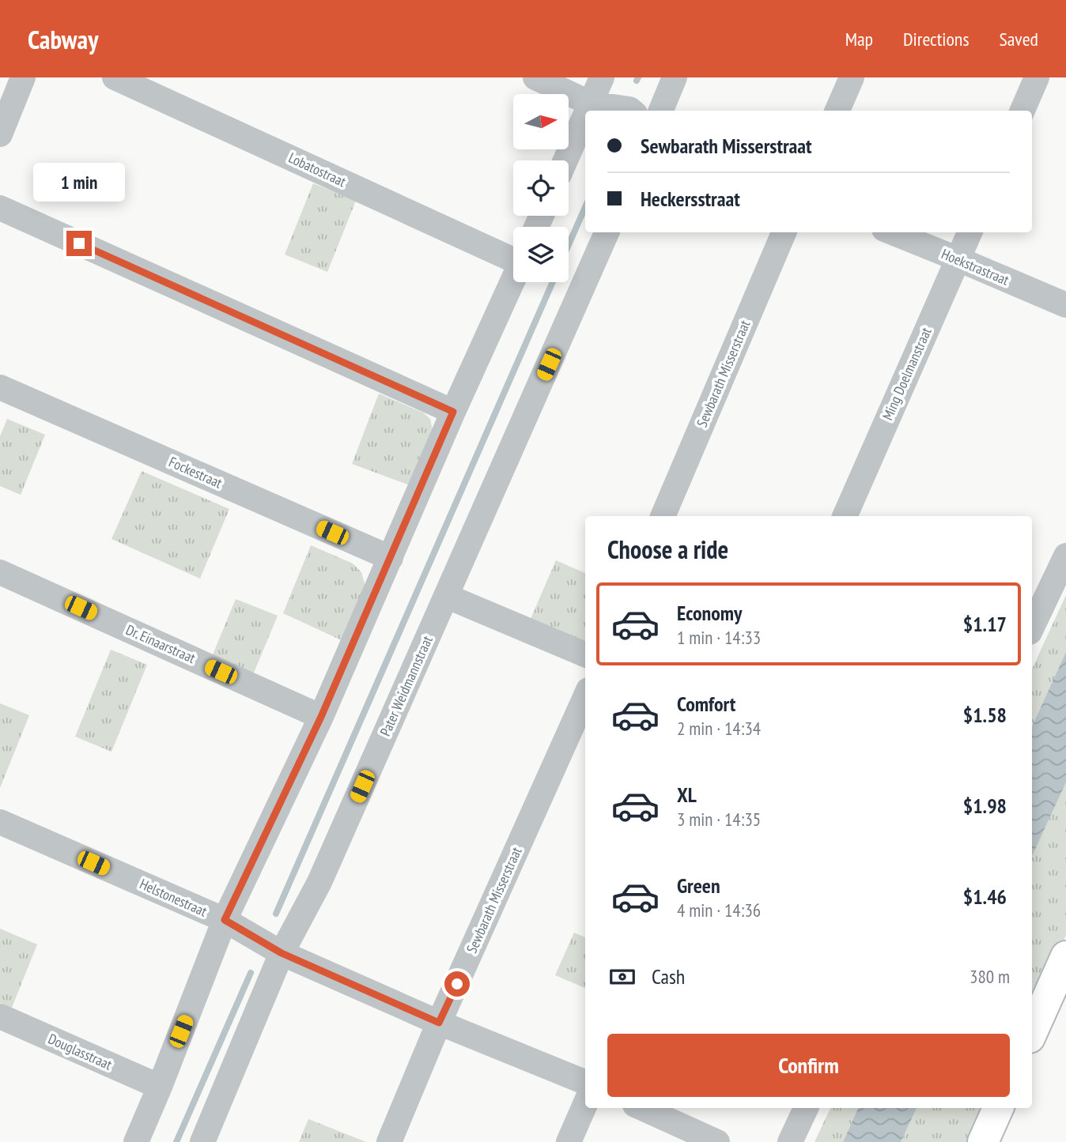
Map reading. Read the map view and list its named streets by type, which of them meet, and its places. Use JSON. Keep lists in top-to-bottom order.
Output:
{
  "streets": {
    "street": [
      "Lobatostraat",
      "Hoekstrastraat",
      "Sewbarath Misserstraat",
      "Ming Doelmanstraat",
      "Fockestraat",
      "Dr. Einaarstraat",
      "Pater Weidmannstraat",
      "Helstonestraat",
      "Douglasstraat"
    ]
  },
  "crossings": [
    ["Hoekstrastraat", "Ming Doelmanstraat"],
    ["Sewbarath Misserstraat", "Helstonestraat"],
    ["Pater Weidmannstraat", "Helstonestraat"]
  ],
  "north": "right",
  "page": {
    "header": "Cabway",
    "nav": ["Map", "Directions", "Saved"],
    "banner": ["Sewbarath Misserstraat", "Heckersstraat"],
    "bubble": "1 min",
    "heading": "Choose a ride",
    "list": [
      {
        "name": "Economy",
        "note": "1 min · 14:33",
        "value": "$1.17"
      },
      {
        "name": "Comfort",
        "note": "2 min · 14:34",
        "value": "$1.58"
      },
      {
        "name": "XL",
        "note": "3 min · 14:35",
        "value": "$1.98"
      },
      {
        "name": "Green",
        "note": "4 min · 14:36",
        "value": "$1.46"
      }
    ],
    "pay": ["Cash", "380 m"],
    "buttons": "Confirm"
  }
}
